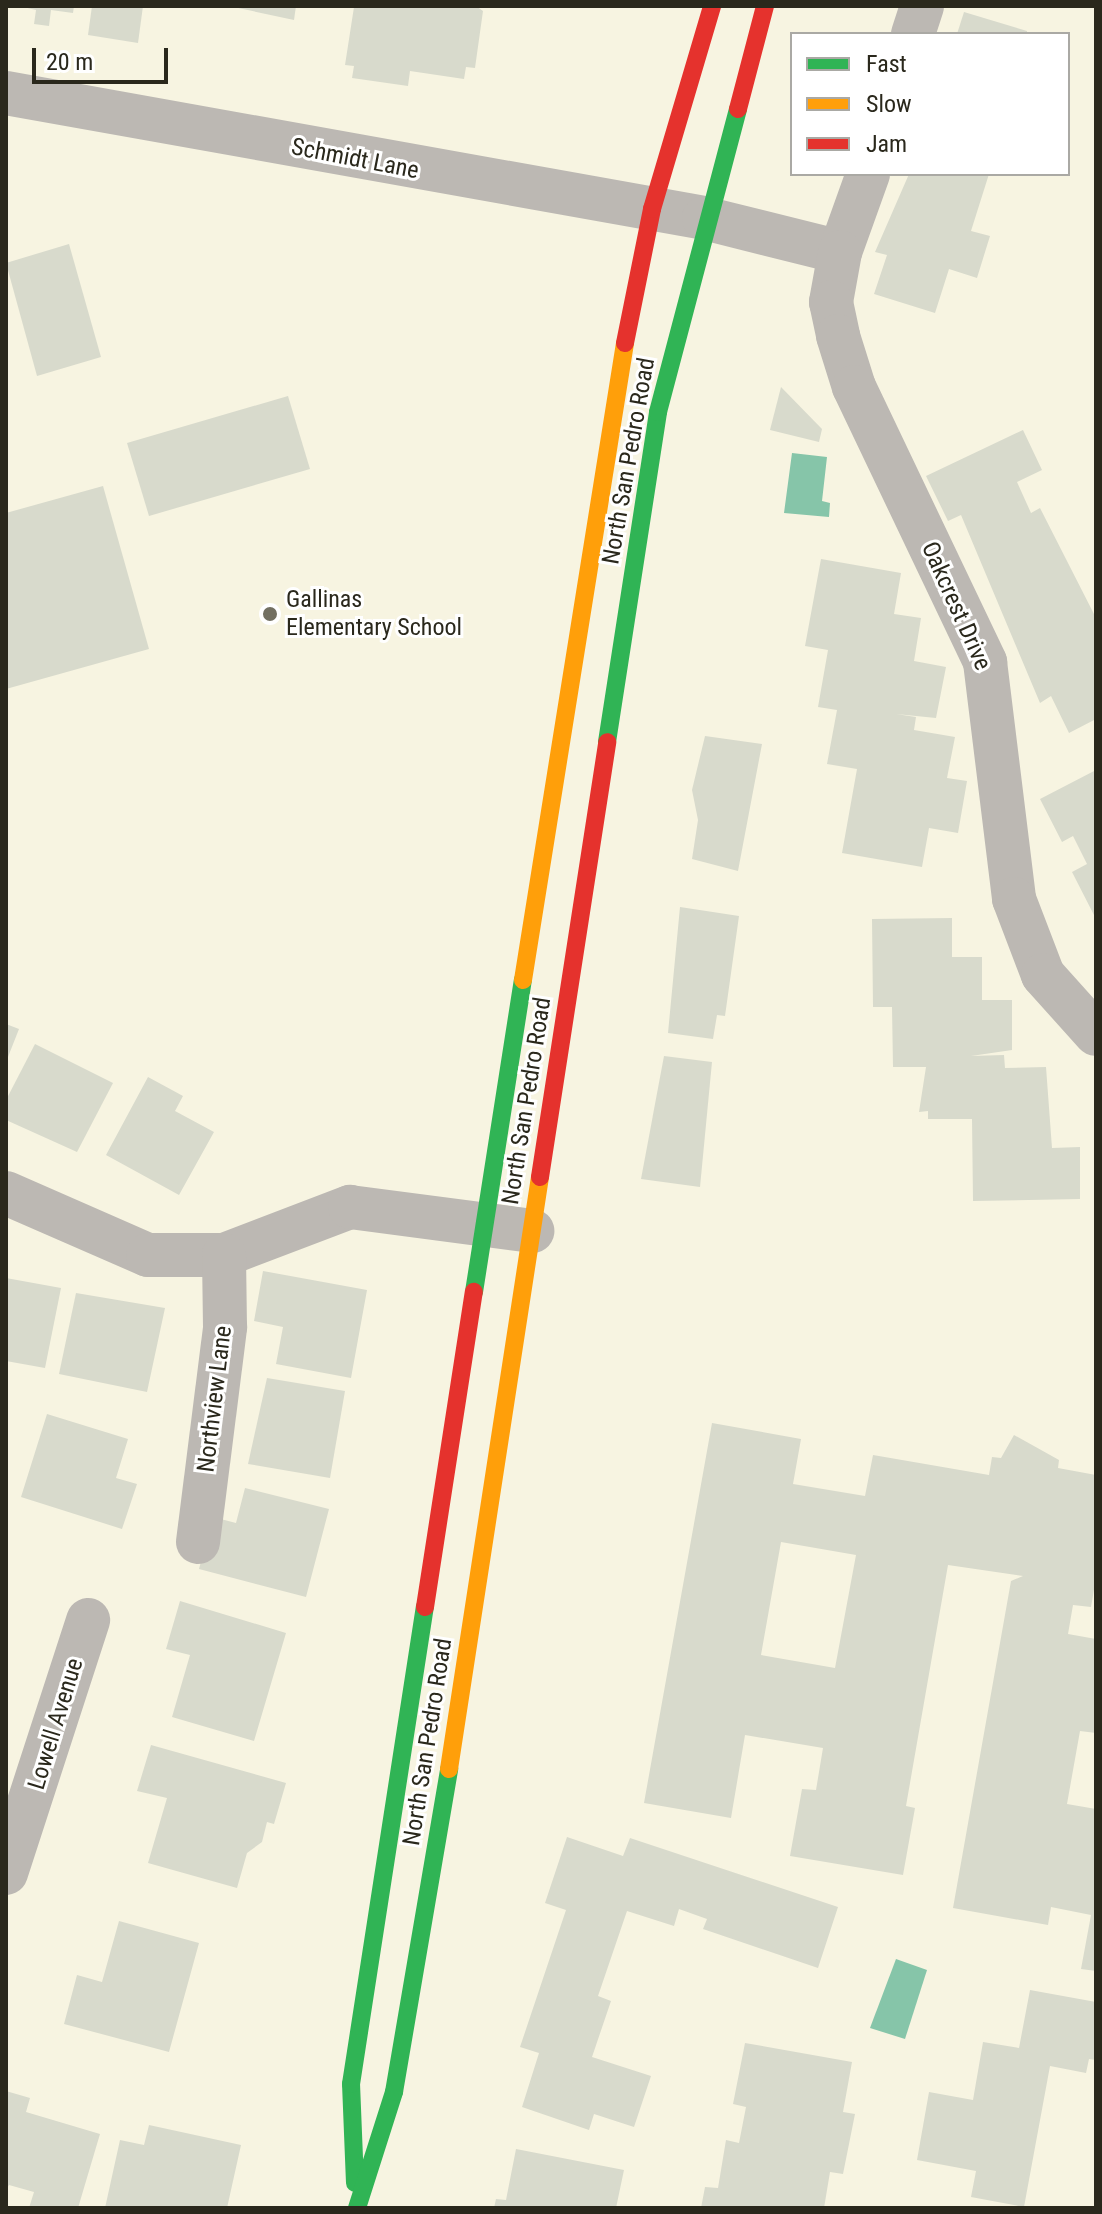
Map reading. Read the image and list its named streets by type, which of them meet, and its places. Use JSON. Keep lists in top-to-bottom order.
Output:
{
  "streets": {
    "main road": ["North San Pedro Road"],
    "street": [
      "Schmidt Lane",
      "Oakcrest Drive",
      "Northview Lane",
      "Lowell Avenue"
    ]
  },
  "crossings": [
    ["Schmidt Lane", "North San Pedro Road"],
    ["Schmidt Lane", "Oakcrest Drive"]
  ],
  "places": ["Gallinas Elementary School"],
  "legend": ["Fast", "Slow", "Jam"],
  "scale_bar": "20 m"
}
